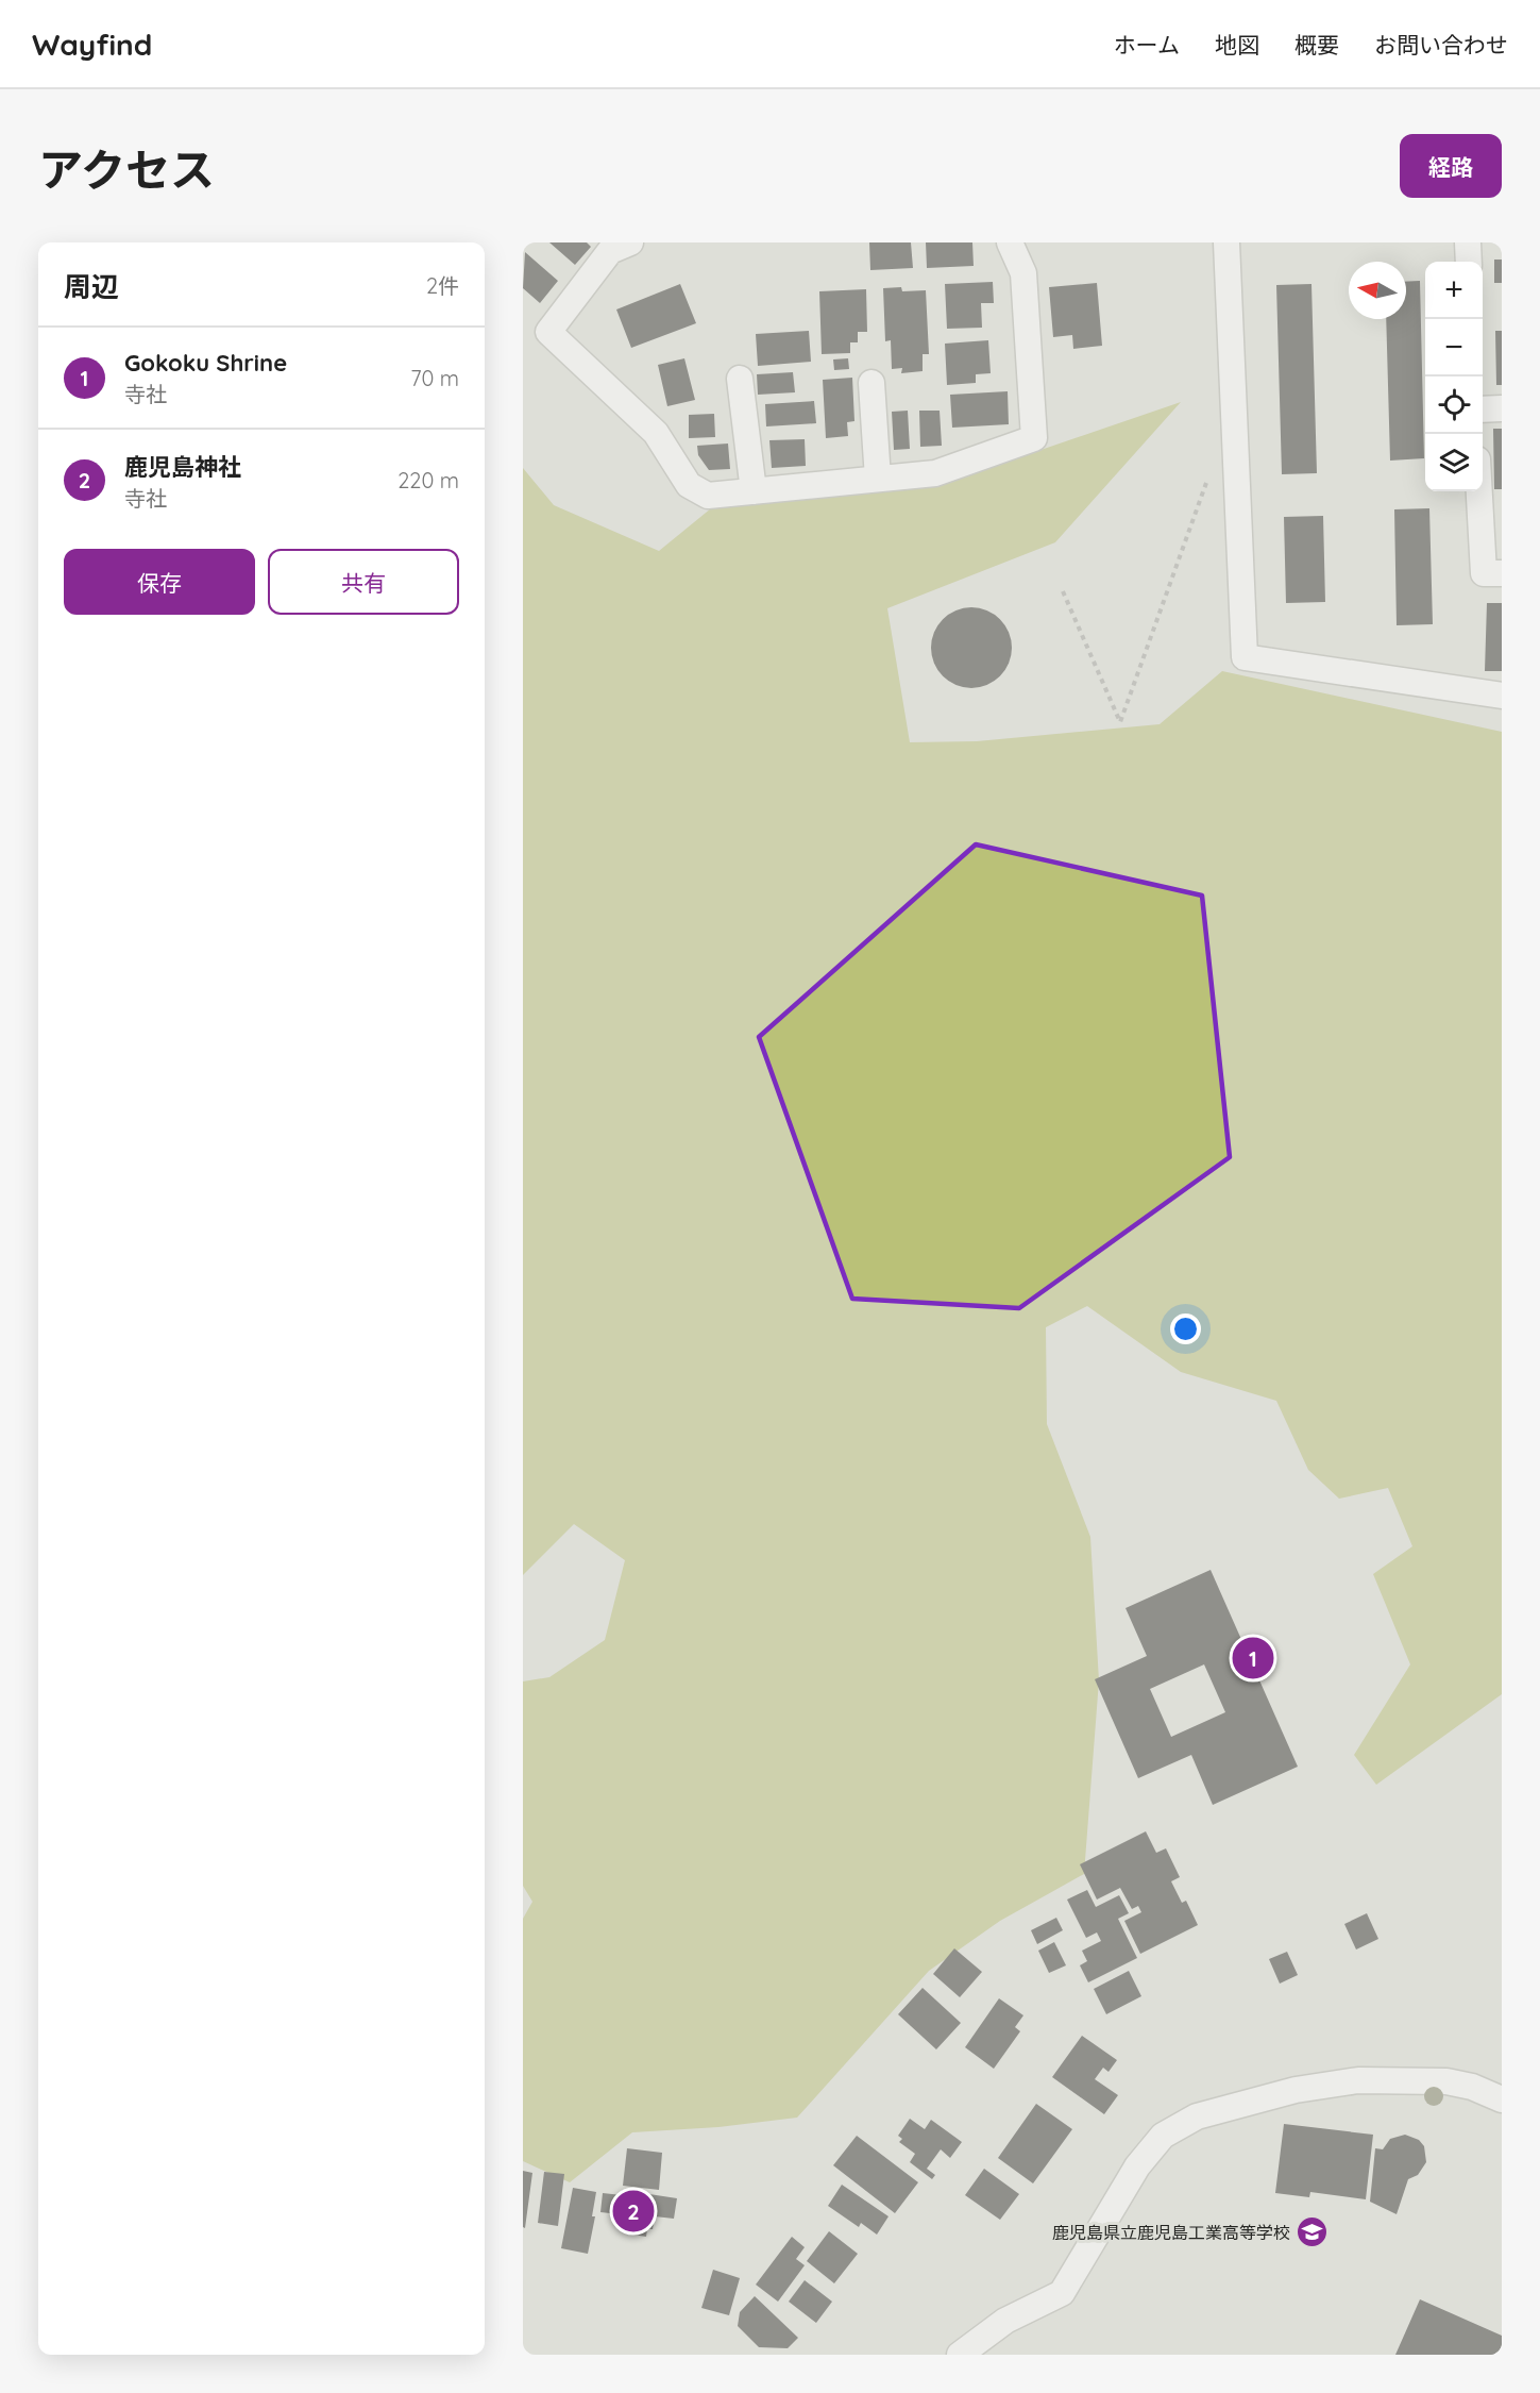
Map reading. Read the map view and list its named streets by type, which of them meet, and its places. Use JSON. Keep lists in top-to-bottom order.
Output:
{
  "places": {
    "school or university": ["鹿児島県立鹿児島工業高等学校"]
  },
  "north": "left",
  "page": {
    "header": "Wayfind",
    "nav": [
      "ホーム",
      "地図",
      "概要",
      "お問い合わせ"
    ],
    "title": "アクセス",
    "buttons": [
      "経路",
      ["保存", "共有"]
    ],
    "heading": ["周辺", "2件"],
    "map_buttons": ["+", "−"],
    "list": [
      {
        "mark": "1",
        "name": "Gokoku Shrine",
        "note": "寺社",
        "value": "70 m"
      },
      {
        "mark": "2",
        "name": "鹿児島神社",
        "note": "寺社",
        "value": "220 m"
      }
    ],
    "pins": ["1", "2"]
  }
}
